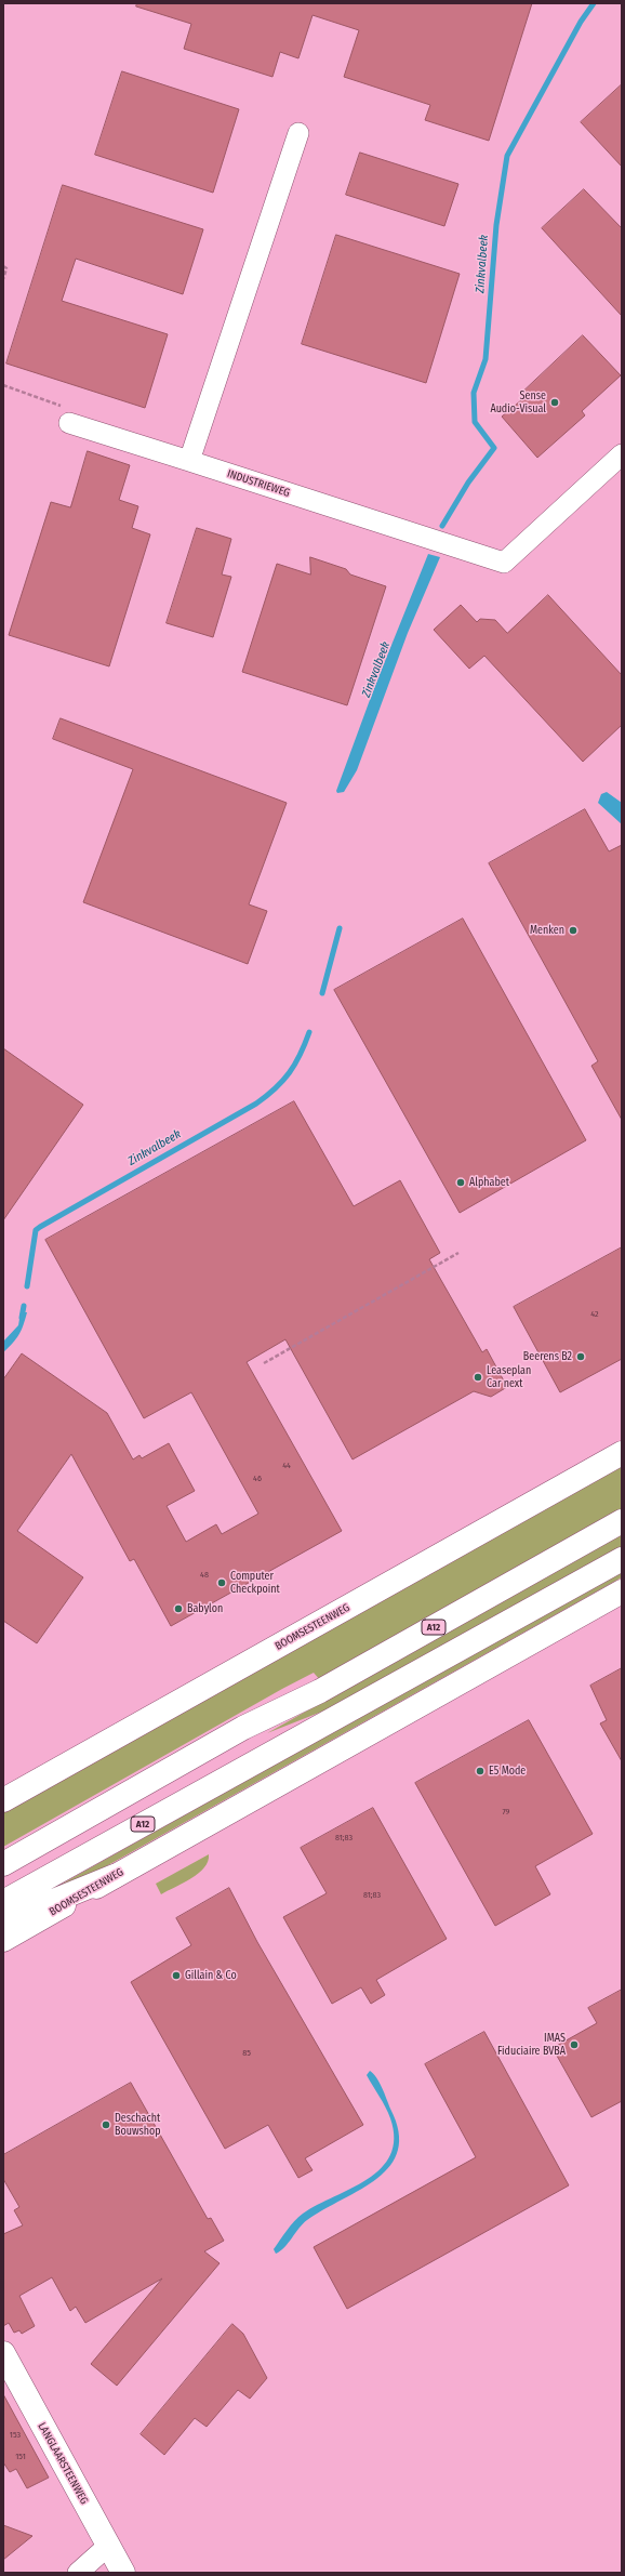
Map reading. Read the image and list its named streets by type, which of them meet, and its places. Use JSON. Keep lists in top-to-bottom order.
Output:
{
  "streets": {
    "main road": ["BOOMSESTEENWEG", "A12", "LANGLAARSTEENWEG"],
    "street": ["INDUSTRIEWEG"]
  },
  "water": ["Zinkvalbeek"],
  "places": [
    "Sense Audio-Visual",
    "Menken",
    "Alphabet",
    "Beerens B2",
    "Leaseplan Car next",
    "Computer Checkpoint",
    "Babylon",
    "E5 Mode",
    "Gillain & Co",
    "IMAS Fiduciaire BVBA",
    "Deschacht Bouwshop"
  ],
  "house_numbers": [
    "42",
    "44",
    "46",
    "48",
    "79",
    "81;83",
    "81;83",
    "85",
    "153",
    "151"
  ]
}
